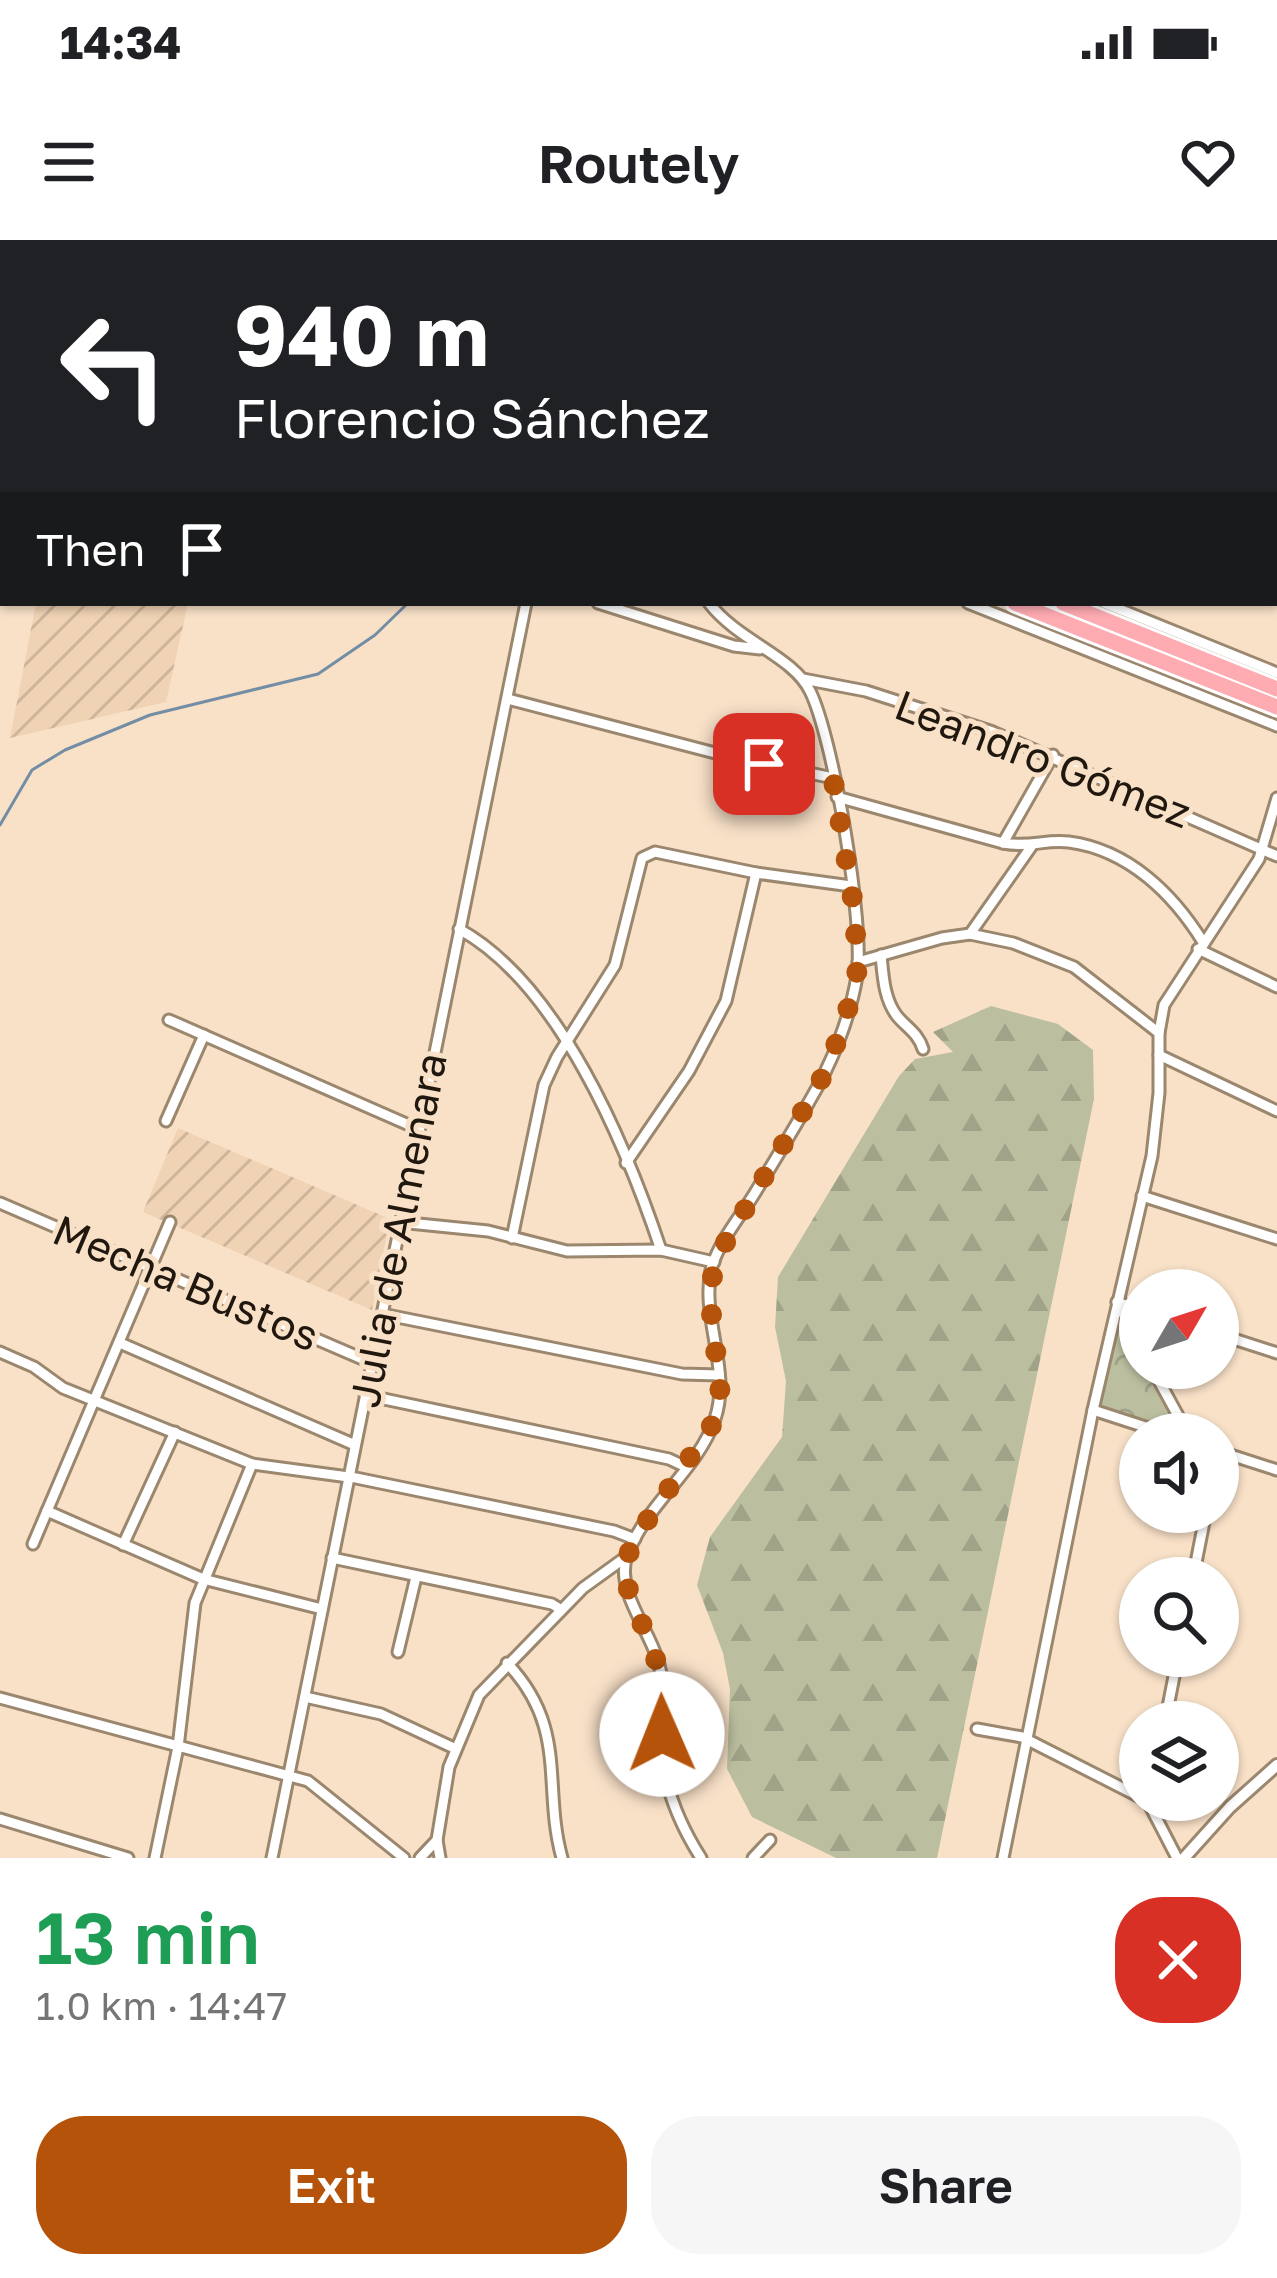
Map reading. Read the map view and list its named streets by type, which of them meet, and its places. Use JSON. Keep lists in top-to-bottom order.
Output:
{
  "streets": {
    "street": ["Leandro Gómez", "Julia de Almenara", "Mecha Bustos"]
  },
  "crossings": [
    ["Julia de Almenara", "Mecha Bustos"]
  ],
  "north": "top right",
  "page": {
    "status": "14:34",
    "header": "Routely",
    "turn": ["940 m", "Florencio Sánchez"],
    "then": "Then",
    "heading": ["13 min", "1.0 km · 14:47"],
    "buttons": ["Exit", "Share"]
  }
}
